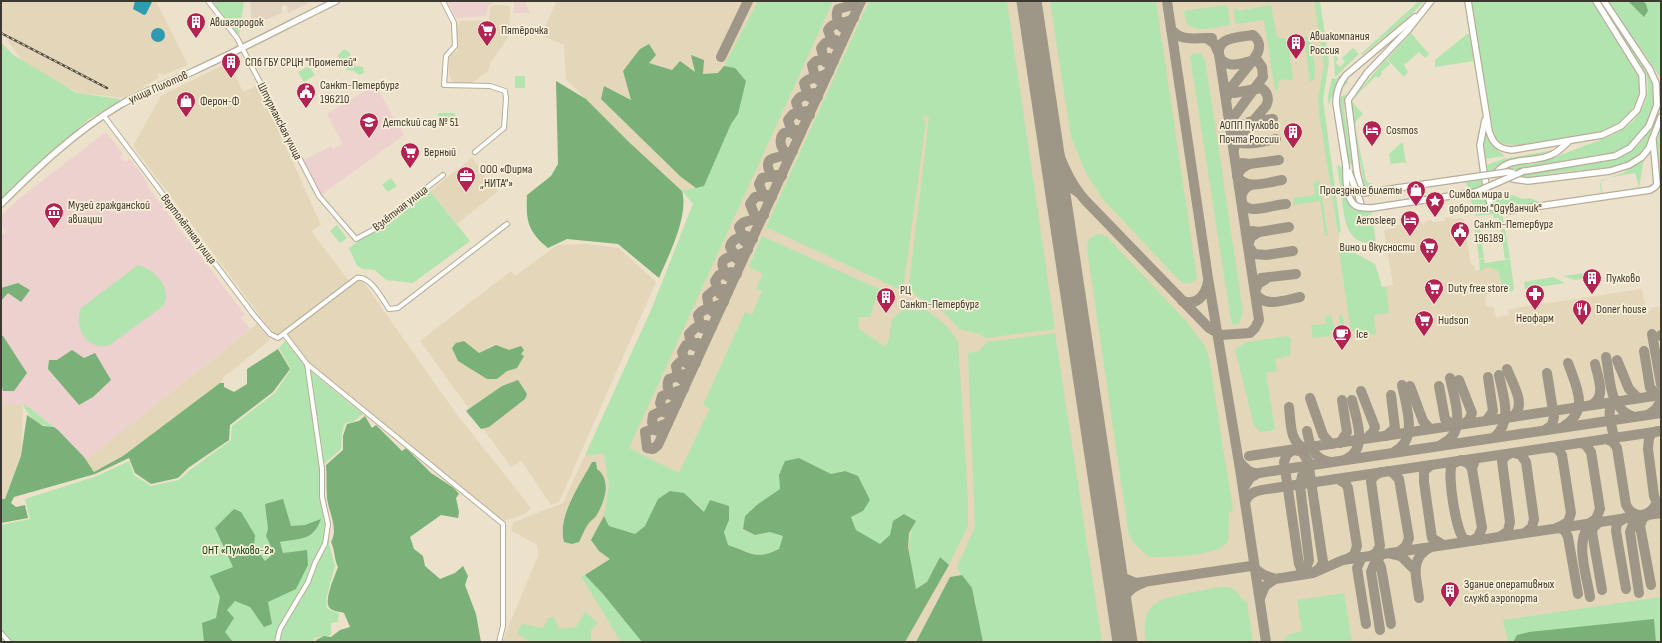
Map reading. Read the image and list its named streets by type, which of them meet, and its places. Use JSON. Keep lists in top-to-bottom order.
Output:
{
  "streets": {
    "street": [
      "улица Пилотов",
      "Штурманская улица",
      "Взлётная улица",
      "Вертолётная улица"
    ]
  },
  "crossings": [
    ["улица Пилотов", "Штурманская улица"],
    ["улица Пилотов", "Вертолётная улица"],
    ["Штурманская улица", "Взлётная улица"]
  ],
  "parks": ["ОНТ «Пулково-2»"],
  "places": {
    "building": [
      "Авиагородок",
      "Авиакомпания Россия",
      "СПб ГБУ СРЦН \"Прометей\"",
      "АОПП Пулково Почта России",
      "Пулково",
      "РЦ Санкт-Петербург",
      "Здание оперативных служб аэропорта"
    ],
    "supermarket": [
      "Пятёрочка",
      "Верный",
      "Вино и вкусности",
      "Duty free store",
      "Hudson"
    ],
    "public building": ["Санкт-Петербург 196210", "Санкт-Петербург 196189"],
    "shop": ["Ферон-Ф", "Проездные билеты"],
    "school or university": ["Детский сад № 51"],
    "hotel": ["Cosmos", "Aerosleep"],
    "office": ["ООО «Фирма „НИТА“»"],
    "place": ["Символ мира и доброты \"Одуванчик\""],
    "museum": ["Музей гражданской авиации"],
    "pharmacy": ["Неофарм"],
    "restaurant": ["Doner house"],
    "cafe": ["Ice"]
  }
}
